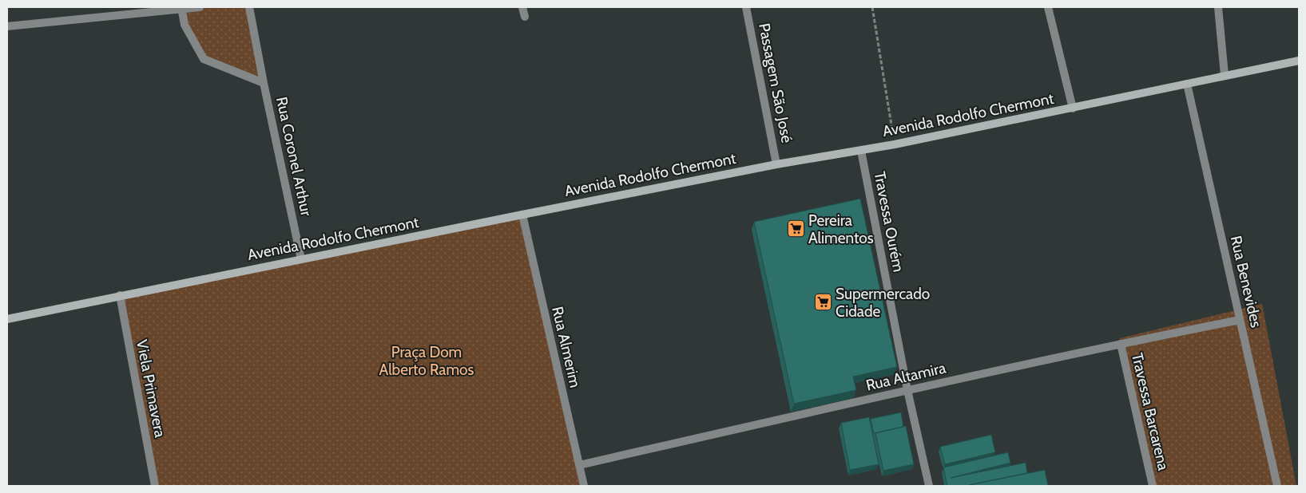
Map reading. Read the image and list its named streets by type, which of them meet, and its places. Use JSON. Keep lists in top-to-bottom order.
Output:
{
  "streets": {
    "main road": ["Avenida Rodolfo Chermont"],
    "street": [
      "Passagem São José",
      "Rua Coronel Arthur",
      "Travessa Ourém",
      "Rua Benevides",
      "Rua Almerim",
      "Rua Altamira",
      "Viela Primavera",
      "Travessa Barcarena"
    ]
  },
  "crossings": [
    ["Passagem São José", "Avenida Rodolfo Chermont"],
    ["Avenida Rodolfo Chermont", "Rua Coronel Arthur"],
    ["Avenida Rodolfo Chermont", "Travessa Ourém"],
    ["Avenida Rodolfo Chermont", "Rua Benevides"],
    ["Avenida Rodolfo Chermont", "Rua Almerim"],
    ["Avenida Rodolfo Chermont", "Viela Primavera"],
    ["Travessa Ourém", "Rua Altamira"],
    ["Rua Benevides", "Rua Altamira"],
    ["Rua Almerim", "Rua Altamira"],
    ["Rua Altamira", "Travessa Barcarena"]
  ],
  "parks": ["Praça Dom Alberto Ramos"],
  "places": {
    "supermarket": ["Pereira Alimentos", "Supermercado Cidade"]
  }
}
